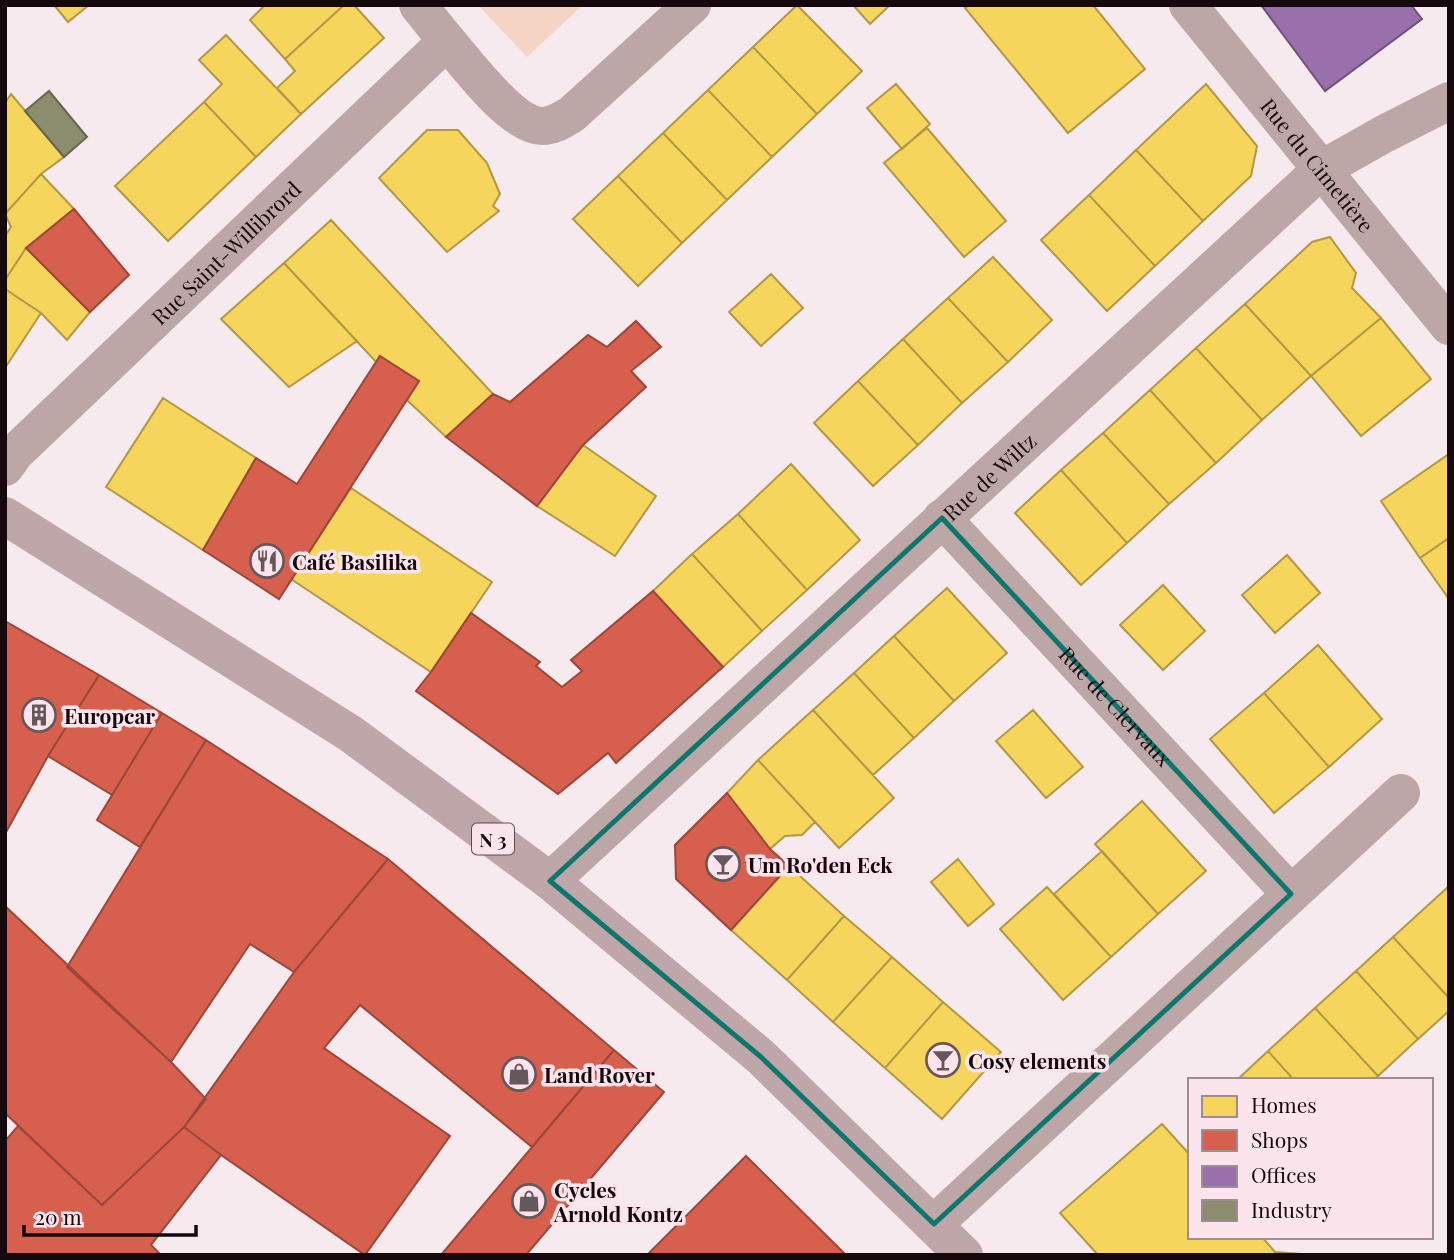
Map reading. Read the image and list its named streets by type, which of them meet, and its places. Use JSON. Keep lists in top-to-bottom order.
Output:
{
  "streets": {
    "main road": ["N 3"],
    "street": [
      "Rue du Cimetière",
      "Rue Saint-Willibrord",
      "Rue de Wiltz",
      "Rue de Clervaux"
    ]
  },
  "crossings": [
    ["Rue du Cimetière", "Rue de Wiltz"],
    ["Rue de Wiltz", "Rue de Clervaux"],
    ["Rue de Wiltz", "N 3"]
  ],
  "places": {
    "restaurant": ["Café Basilika"],
    "building": ["Europcar"],
    "bar": ["Um Ro'den Eck", "Cosy elements"],
    "shop": ["Land Rover", "Cycles Arnold Kontz"]
  },
  "legend": [
    "Homes",
    "Shops",
    "Offices",
    "Industry"
  ],
  "scale_bar": "20 m"
}
